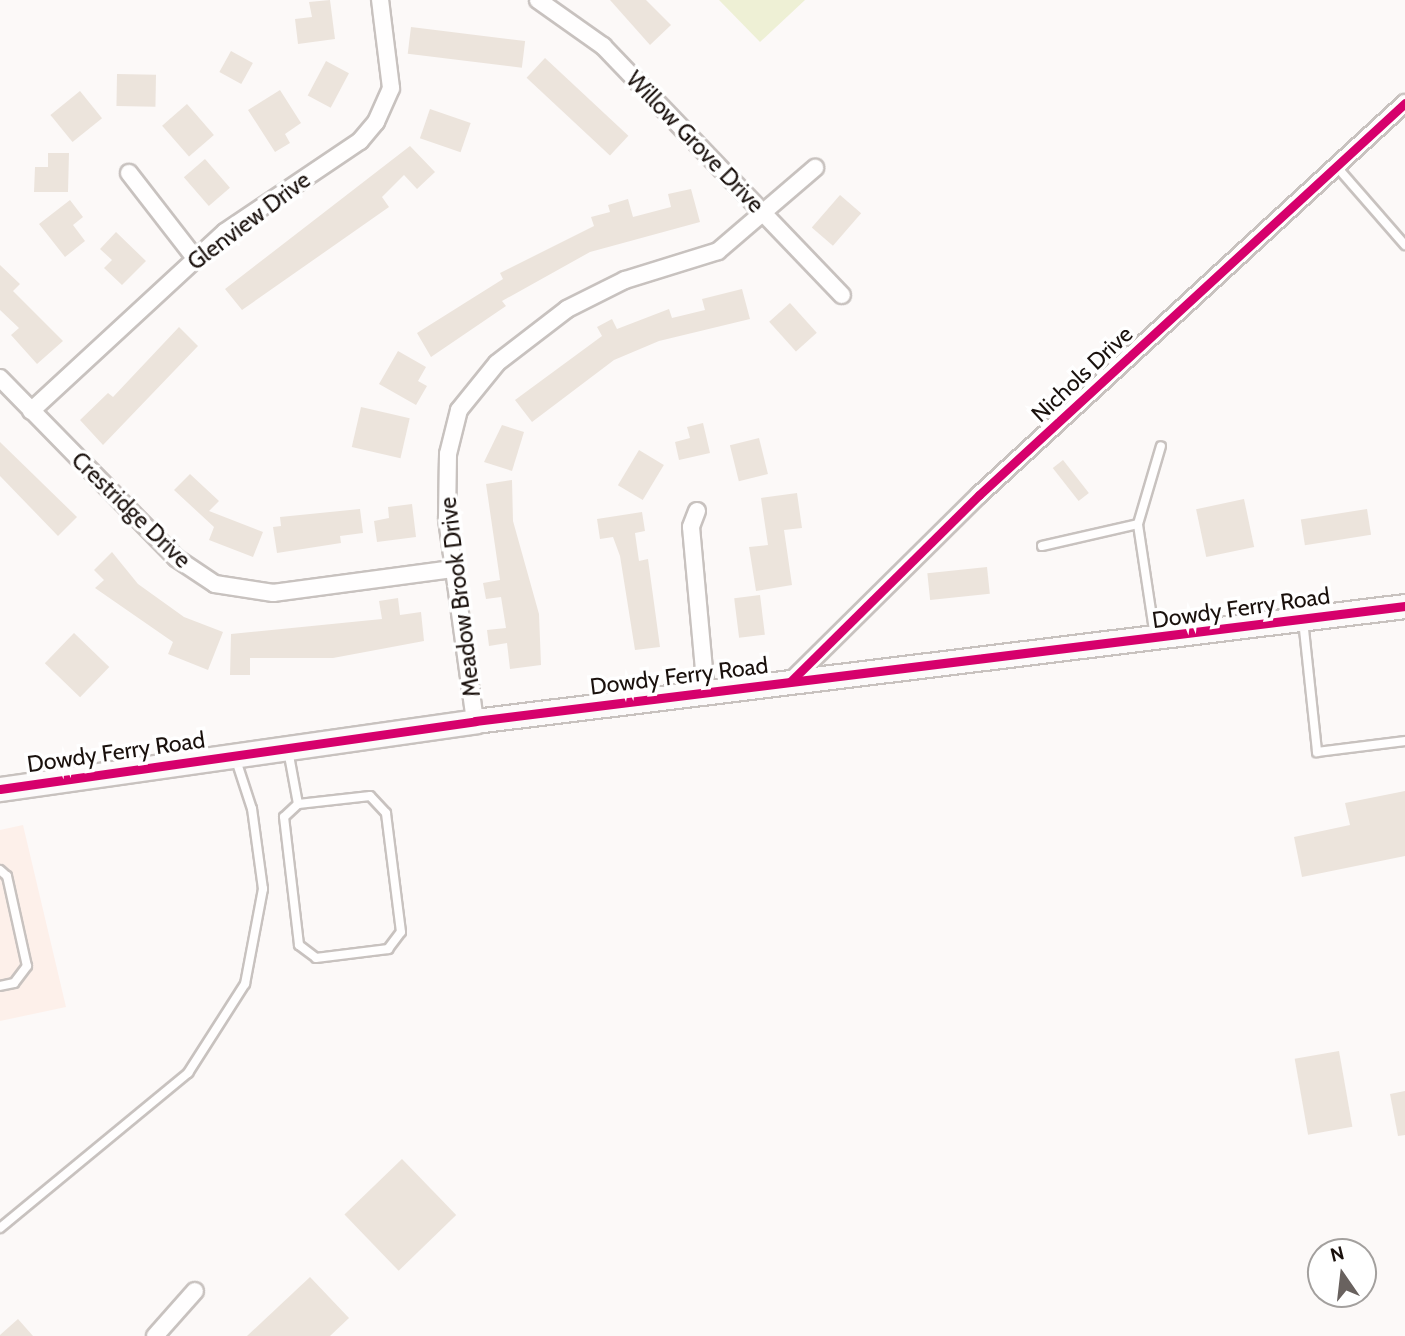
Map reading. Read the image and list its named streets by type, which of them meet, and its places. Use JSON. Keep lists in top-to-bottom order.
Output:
{
  "streets": {
    "street": [
      "Willow Grove Drive",
      "Glenview Drive",
      "Nichols Drive",
      "Crestridge Drive",
      "Meadow Brook Drive",
      "Dowdy Ferry Road"
    ]
  },
  "crossings": [
    ["Willow Grove Drive", "Meadow Brook Drive"],
    ["Glenview Drive", "Crestridge Drive"],
    ["Nichols Drive", "Dowdy Ferry Road"],
    ["Crestridge Drive", "Meadow Brook Drive"],
    ["Meadow Brook Drive", "Dowdy Ferry Road"]
  ],
  "north": "top"
}
